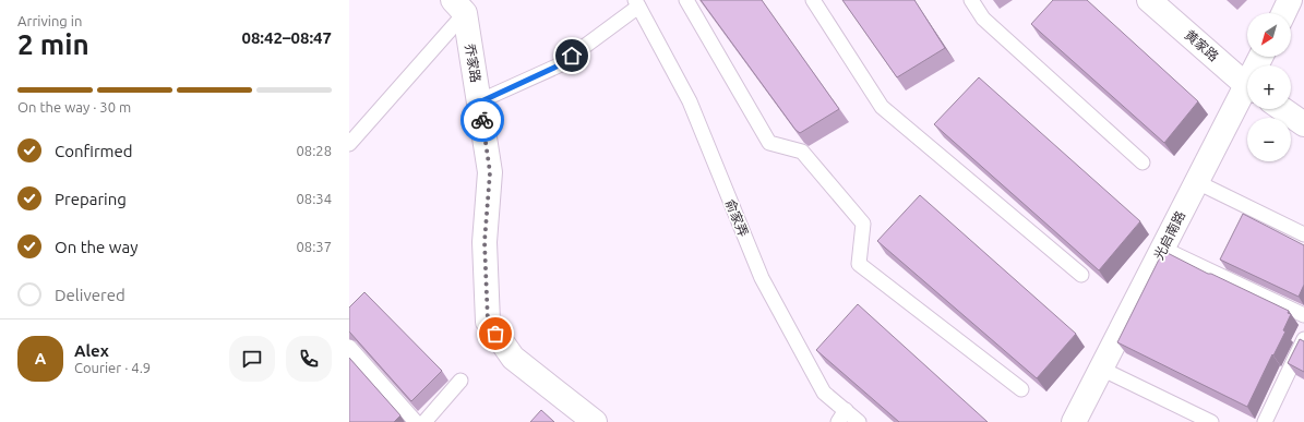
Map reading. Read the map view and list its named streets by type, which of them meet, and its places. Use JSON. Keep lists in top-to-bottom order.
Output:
{
  "streets": {
    "street": ["黄家路", "乔家路", "光启南路"],
    "lane": ["俞家弄"]
  },
  "north": "bottom left",
  "page": {
    "heading": ["2 min", "Arriving in", "08:42–08:47"],
    "panel": ["Alex", "Courier · 4.9"],
    "map_buttons": ["+", "−"],
    "bar": "On the way · 30 m",
    "list": [
      ["Confirmed", "08:28"],
      ["Preparing", "08:34"],
      ["On the way", "08:37"],
      "Delivered"
    ],
    "round": "A"
  }
}
